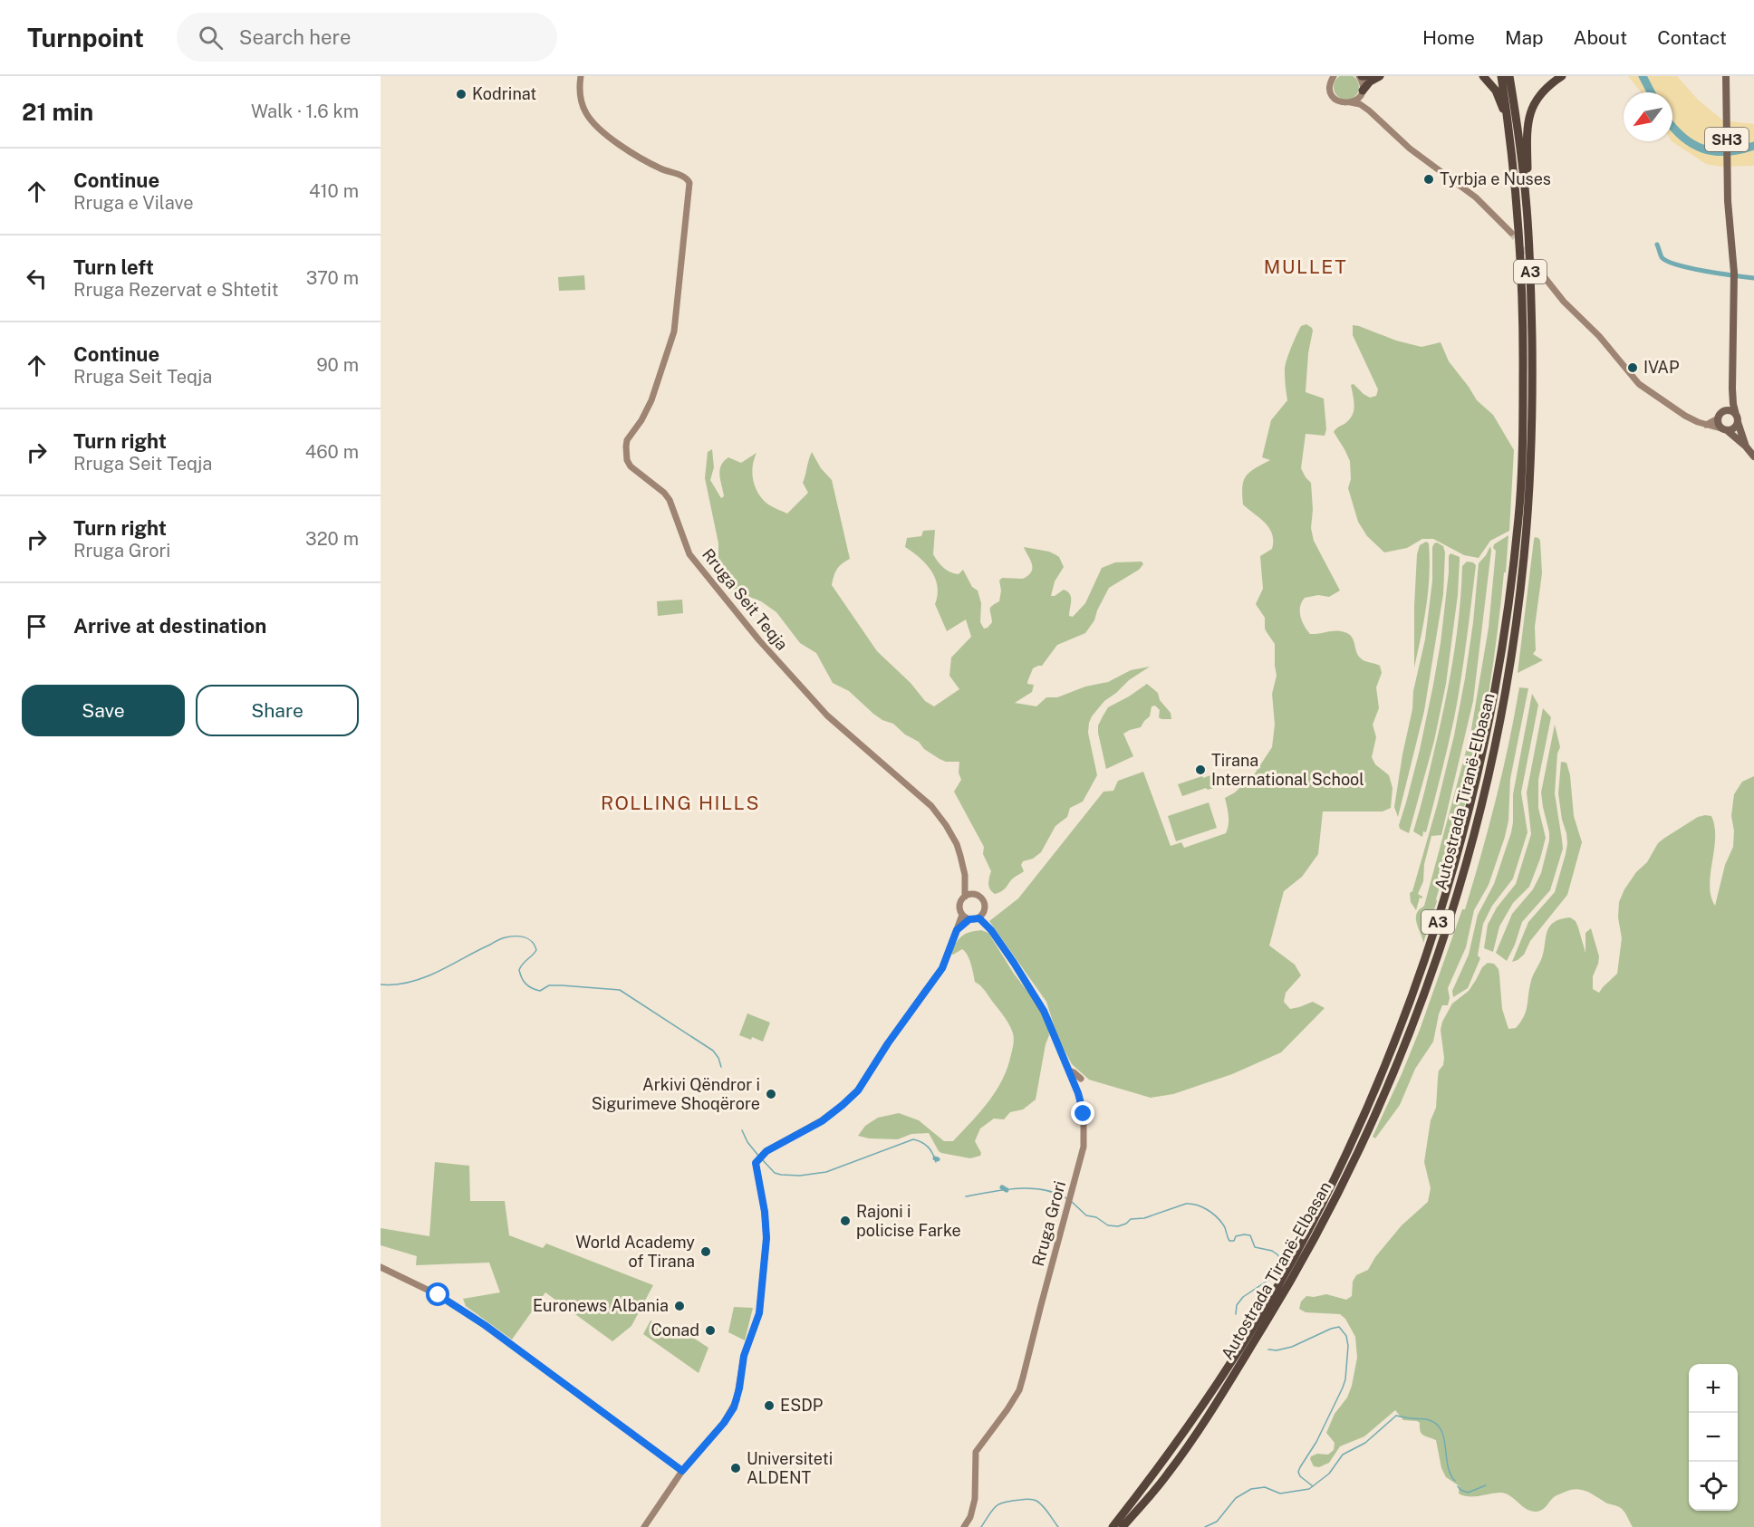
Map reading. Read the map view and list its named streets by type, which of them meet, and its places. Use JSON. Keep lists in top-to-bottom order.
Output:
{
  "streets": {
    "highway": ["A3", "Autostrada Tiranë-Elbasan"],
    "main road": ["SH3", "Rruga Seit Teqja", "Rruga Grori"]
  },
  "crossings": [
    ["A3", "Autostrada Tiranë-Elbasan"],
    ["Rruga Seit Teqja", "Rruga Grori"]
  ],
  "districts": ["MULLET", "ROLLING HILLS"],
  "places": [
    "Kodrinat",
    "Tyrbja e Nuses",
    "IVAP",
    "Tirana International School",
    "Arkivi Qëndror i Sigurimeve Shoqërore",
    "Rajoni i policise Farke",
    "World Academy of Tirana",
    "Euronews Albania",
    "Conad",
    "ESDP",
    "Universiteti ALDENT"
  ],
  "north": "bottom left",
  "page": {
    "header": "Turnpoint",
    "search": "Search here",
    "nav": [
      "Home",
      "Map",
      "About",
      "Contact"
    ],
    "heading": ["21 min", "Walk · 1.6 km"],
    "list": [
      ["Continue", "Rruga e Vilave", "410 m"],
      ["Turn left", "Rruga Rezervat e Shtetit", "370 m"],
      ["Continue", "Rruga Seit Teqja", "90 m"],
      ["Turn right", "Rruga Seit Teqja", "460 m"],
      ["Turn right", "Rruga Grori", "320 m"],
      "Arrive at destination"
    ],
    "buttons": ["Save", "Share"],
    "map_buttons": ["+", "−"]
  }
}
